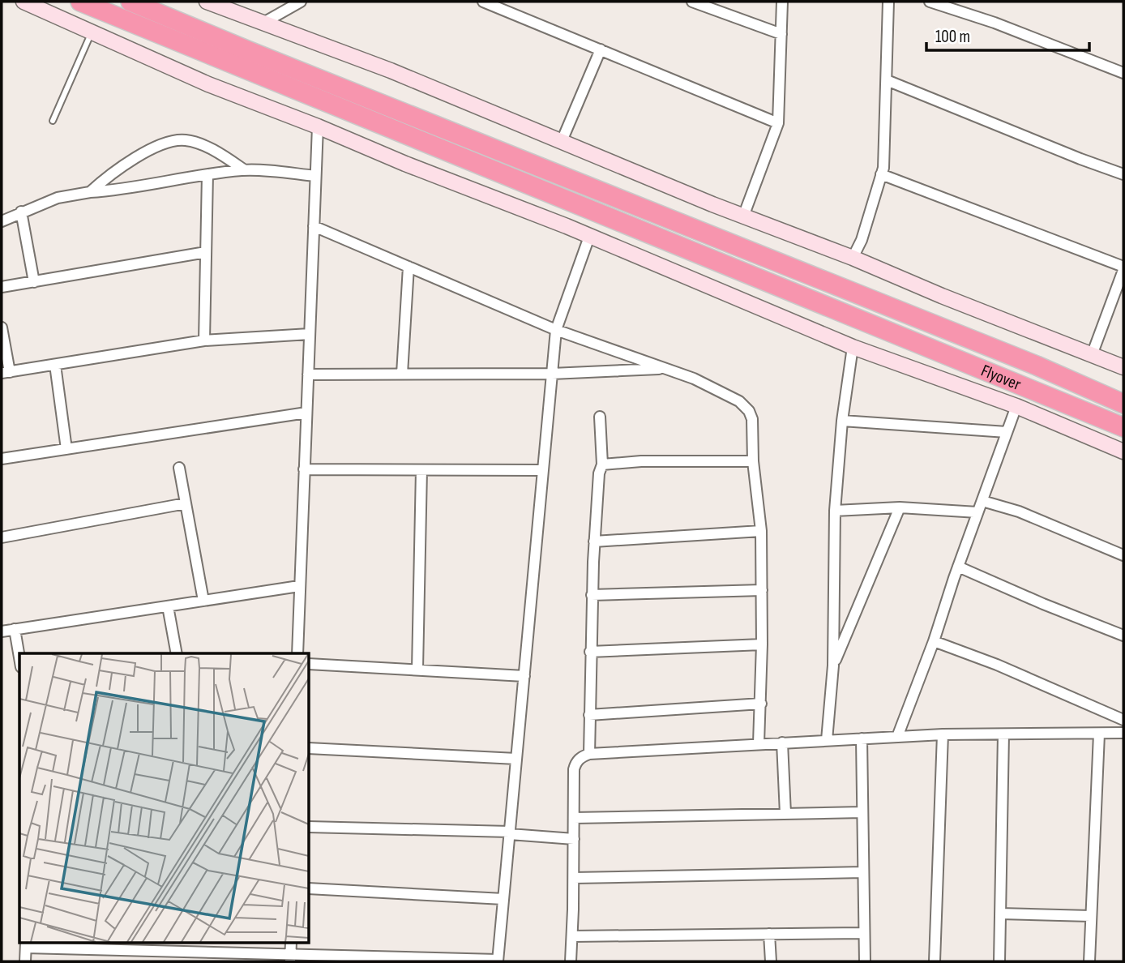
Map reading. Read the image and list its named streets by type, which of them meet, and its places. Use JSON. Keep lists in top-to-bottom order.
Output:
{
  "streets": {
    "highway": ["Flyover"]
  },
  "scale_bar": "100 m"
}
